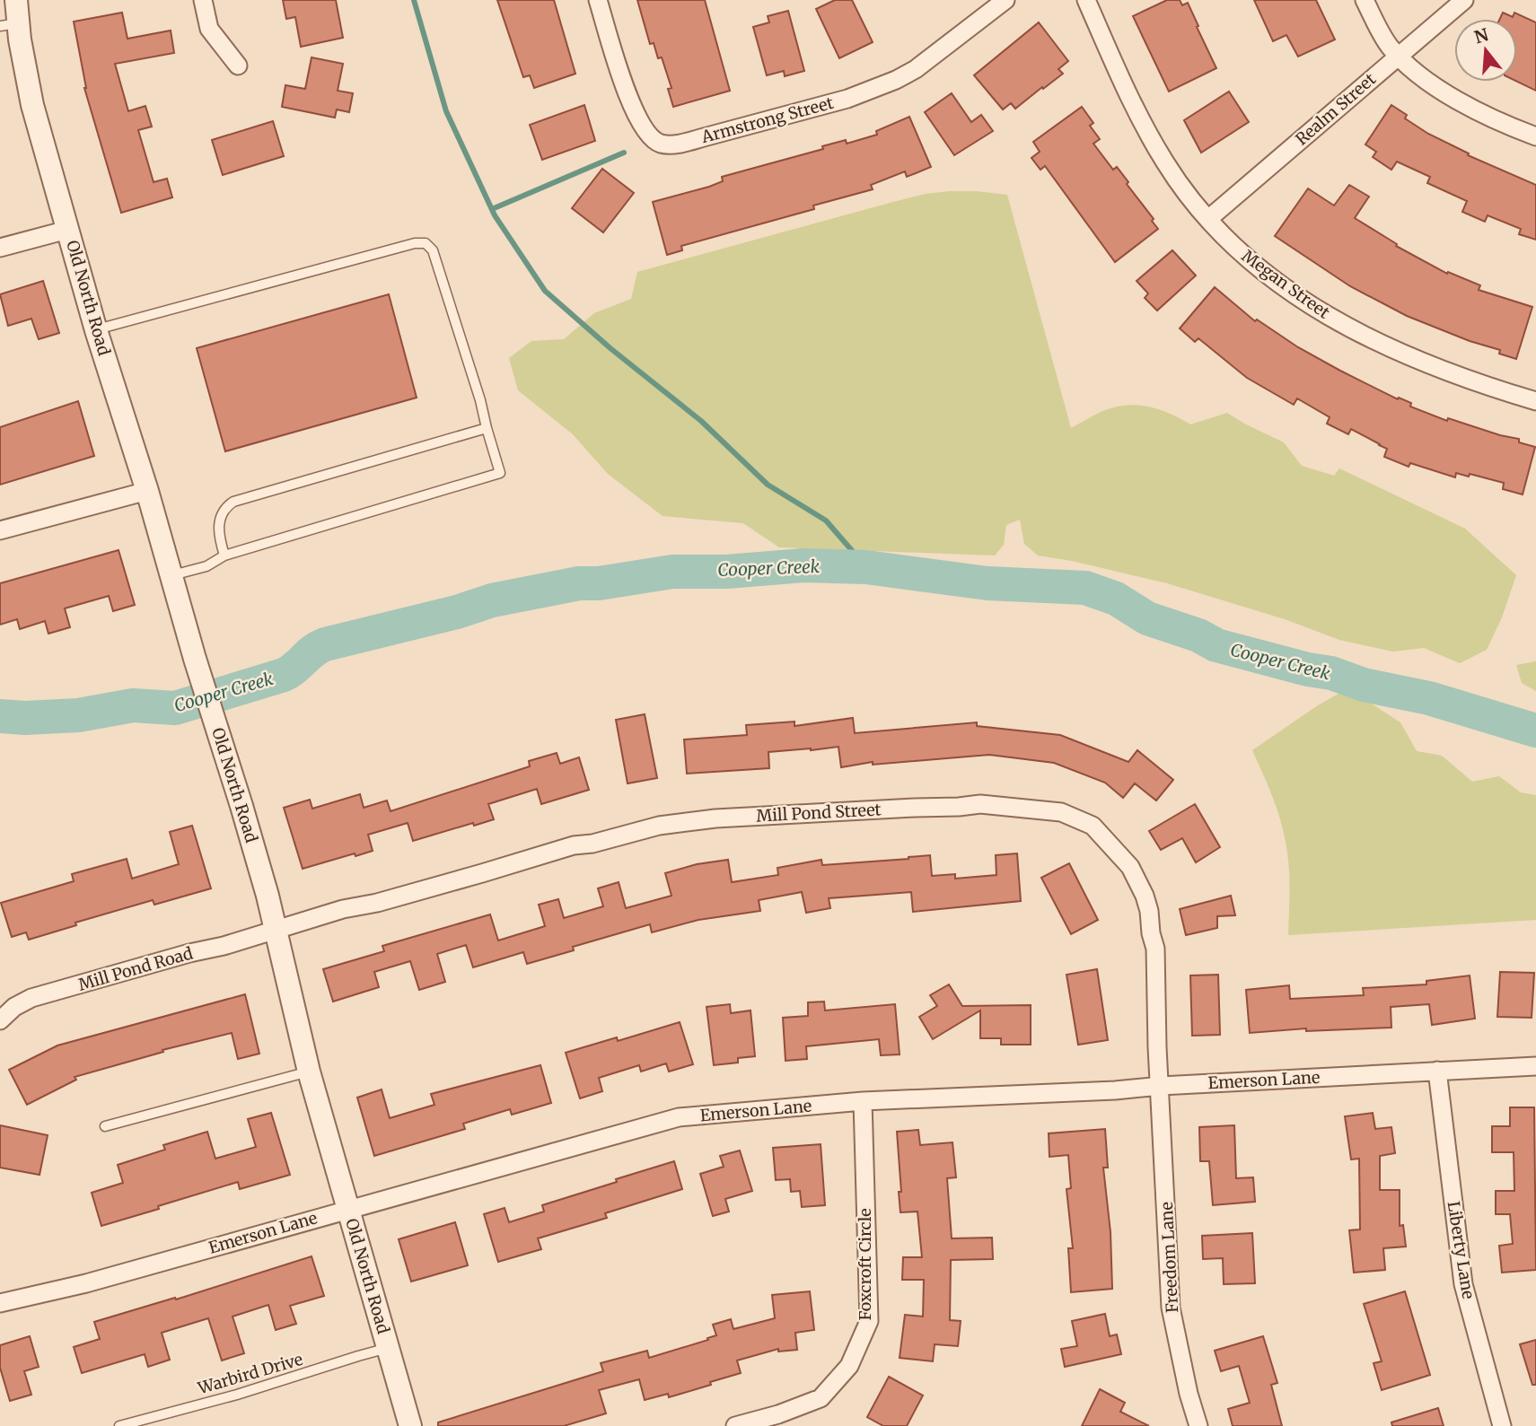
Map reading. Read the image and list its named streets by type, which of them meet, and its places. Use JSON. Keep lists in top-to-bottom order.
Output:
{
  "streets": {
    "street": [
      "Realm Street",
      "Armstrong Street",
      "Megan Street",
      "Old North Road",
      "Mill Pond Street",
      "Mill Pond Road",
      "Emerson Lane",
      "Liberty Lane",
      "Freedom Lane",
      "Foxcroft Circle"
    ],
    "lane": ["Warbird Drive"]
  },
  "crossings": [
    ["Realm Street", "Megan Street"],
    ["Old North Road", "Mill Pond Street"],
    ["Old North Road", "Mill Pond Road"],
    ["Old North Road", "Emerson Lane"],
    ["Old North Road", "Warbird Drive"],
    ["Mill Pond Street", "Mill Pond Road"],
    ["Mill Pond Street", "Emerson Lane"],
    ["Mill Pond Street", "Freedom Lane"],
    ["Emerson Lane", "Liberty Lane"],
    ["Emerson Lane", "Freedom Lane"],
    ["Emerson Lane", "Foxcroft Circle"]
  ],
  "water": ["Cooper Creek"],
  "north": "top"
}
